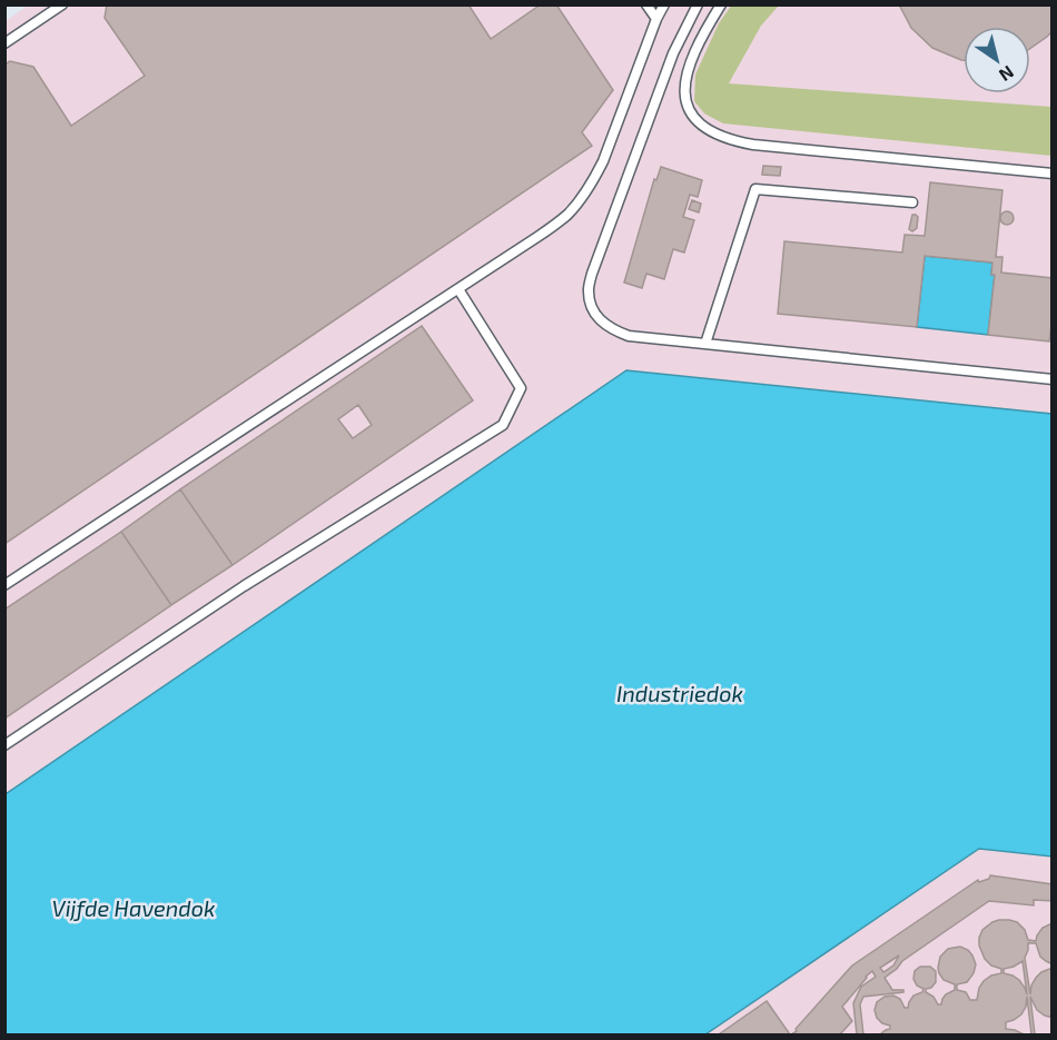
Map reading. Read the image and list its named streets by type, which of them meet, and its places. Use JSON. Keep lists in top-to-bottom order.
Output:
{
  "water": ["Industriedok", "Vijfde Havendok"],
  "north": "bottom right"
}
